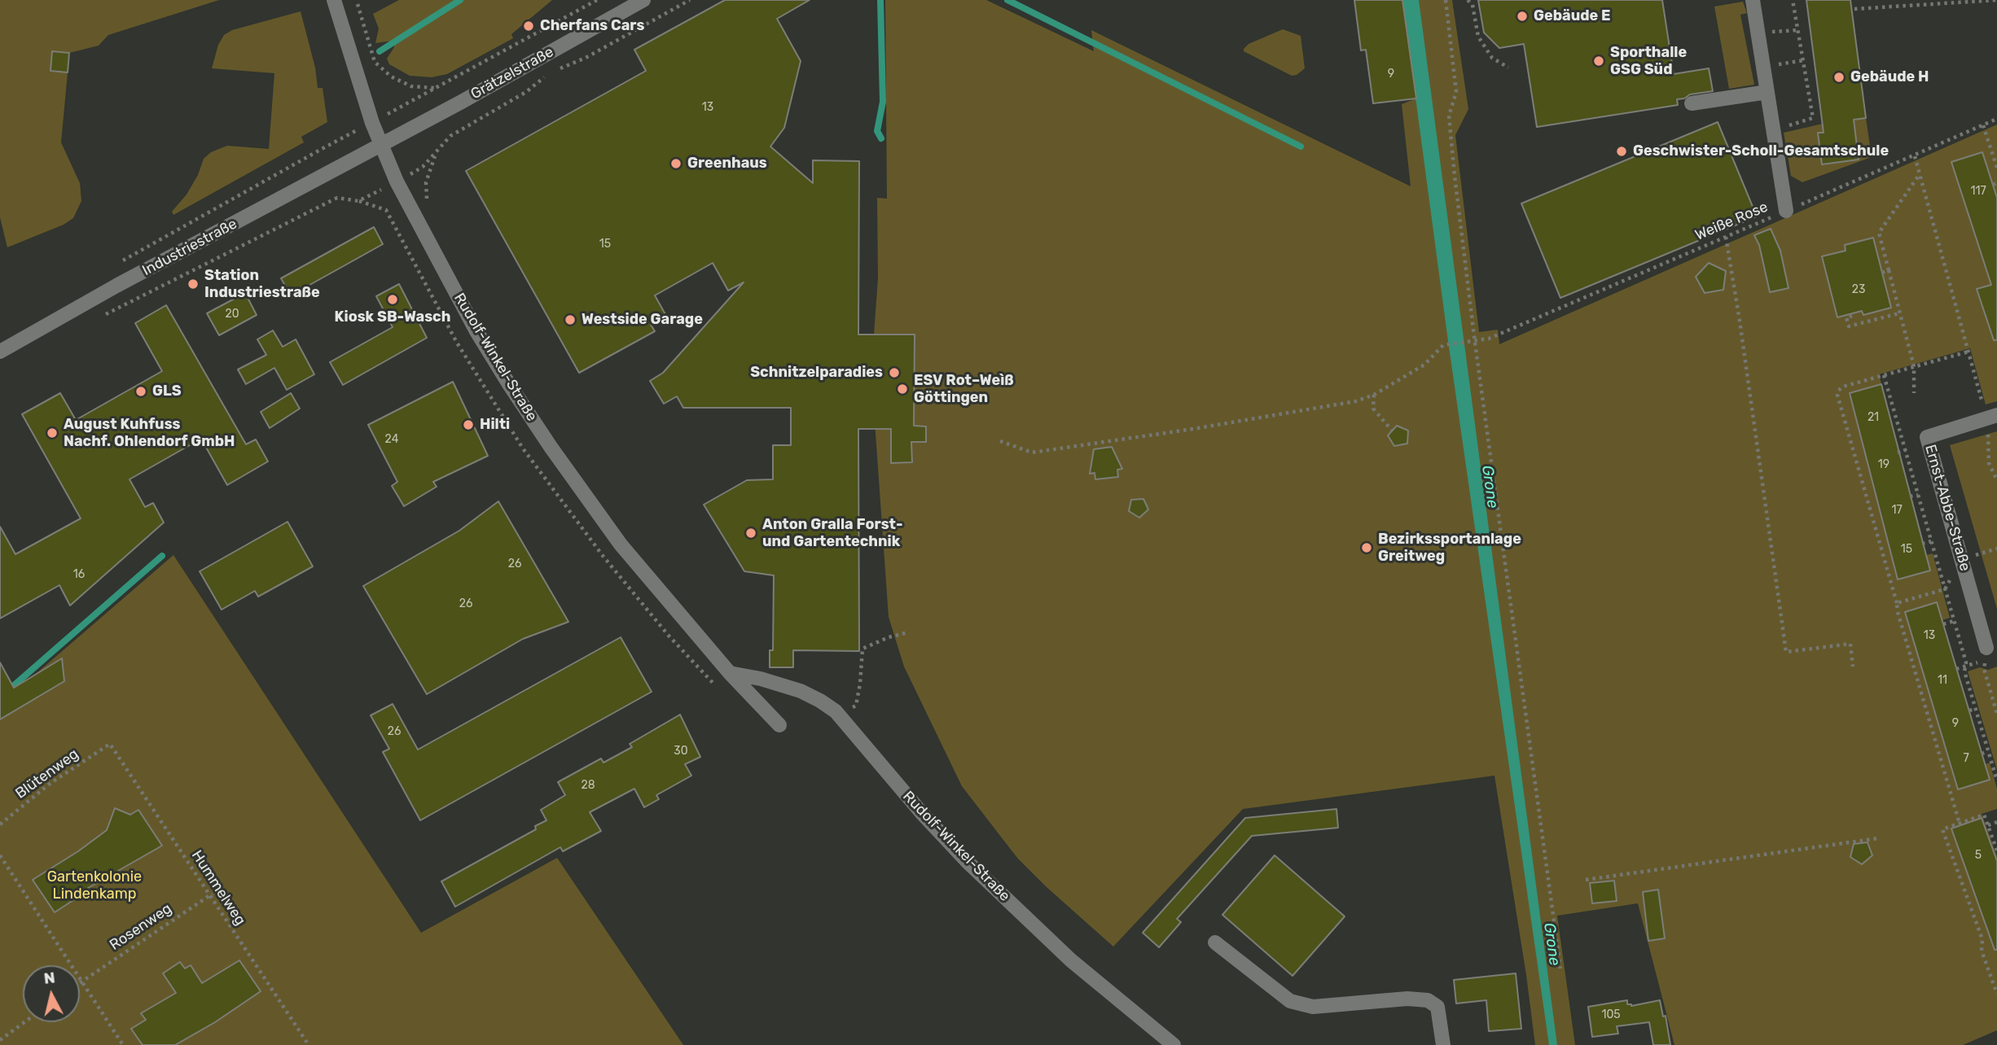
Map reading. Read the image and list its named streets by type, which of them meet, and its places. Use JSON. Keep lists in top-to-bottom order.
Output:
{
  "streets": {
    "street": [
      "Grätzelstraße",
      "Industriestraße",
      "Rudolf-Winkel-Straße",
      "Ernst-Abbe-Straße"
    ],
    "path": [
      "Weiße Rose",
      "Blütenweg",
      "Hummelweg",
      "Rosenweg"
    ]
  },
  "crossings": [
    ["Grätzelstraße", "Industriestraße"],
    ["Grätzelstraße", "Rudolf-Winkel-Straße"],
    ["Industriestraße", "Rudolf-Winkel-Straße"],
    ["Blütenweg", "Hummelweg"],
    ["Hummelweg", "Rosenweg"]
  ],
  "water": ["Grone"],
  "parks": ["Gartenkolonie Lindenkamp"],
  "places": [
    "Gebäude E",
    "Cherfans Cars",
    "Sporthalle GSG Süd",
    "Gebäude H",
    "Geschwister-Scholl-Gesamtschule",
    "Greenhaus",
    "Station Industriestraße",
    "Kiosk SB-Wasch",
    "Westside Garage",
    "Schnitzelparadies",
    "ESV Rot–Weìß Göttingen",
    "GLS",
    "Hilti",
    "August Kuhfuss Nachf. Ohlendorf GmbH",
    "Anton Gralla Forst- und Gartentechnik",
    "Bezirkssportanlage Greitweg"
  ],
  "house_numbers": [
    "9",
    "13",
    "117",
    "15",
    "23",
    "20",
    "21",
    "24",
    "19",
    "17",
    "15",
    "26",
    "16",
    "26",
    "13",
    "11",
    "9",
    "26",
    "30",
    "7",
    "28",
    "5",
    "105"
  ],
  "north": "top"
}
